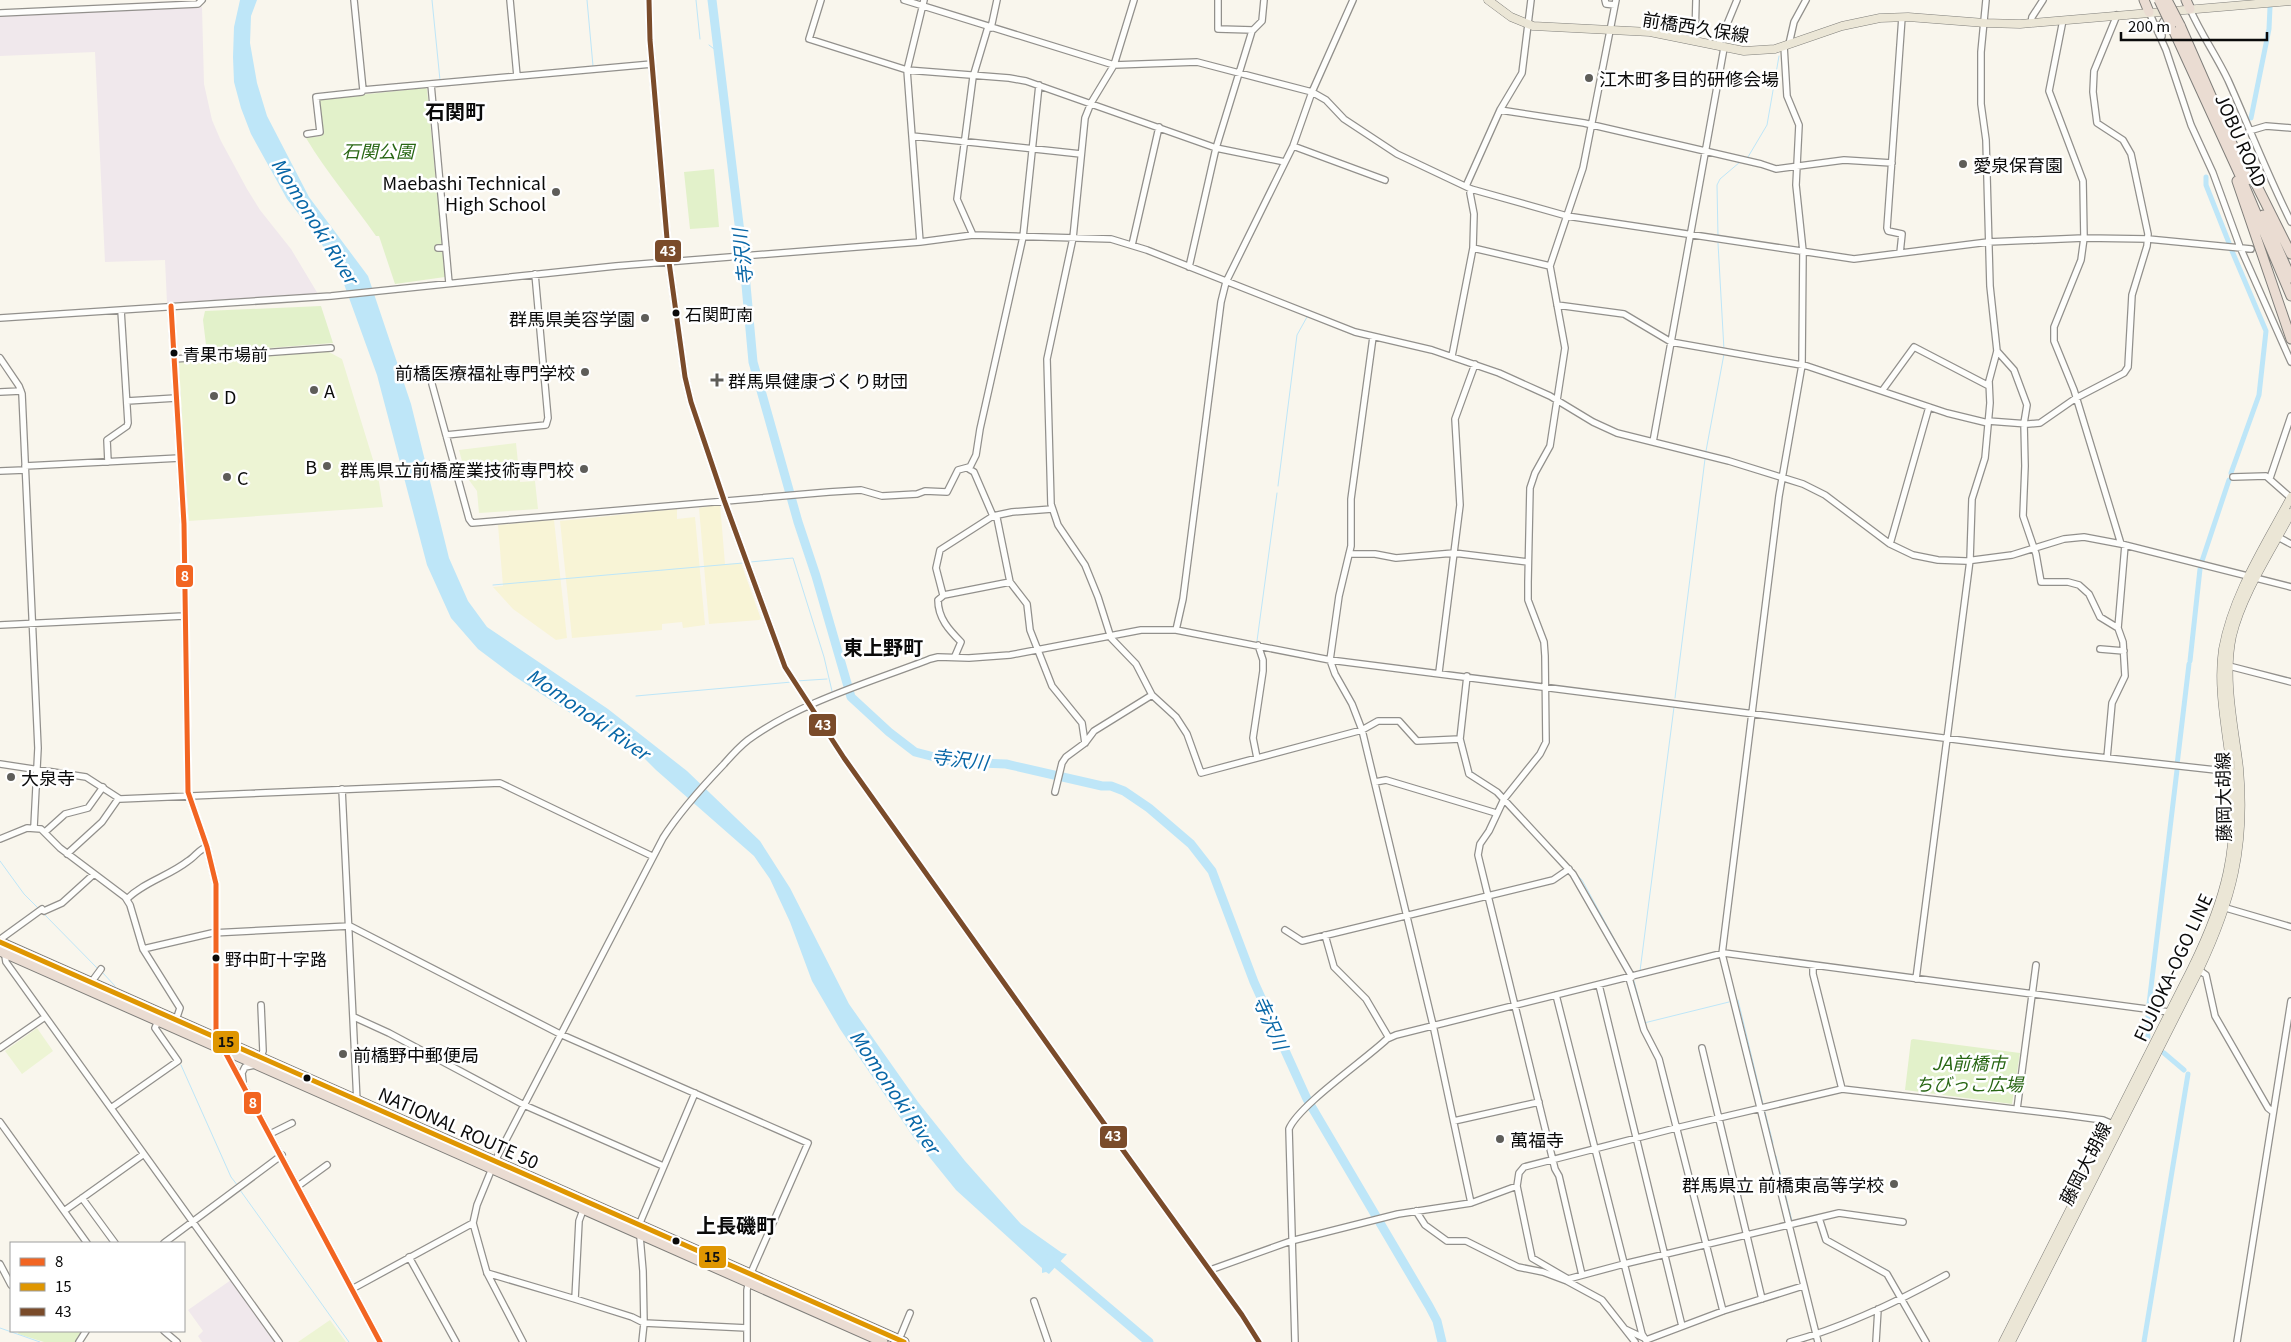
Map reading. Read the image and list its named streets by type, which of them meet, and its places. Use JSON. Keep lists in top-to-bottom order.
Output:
{
  "streets": {
    "highway": ["JOBU ROAD", "NATIONAL ROUTE 50"],
    "main road": ["前橋西久保線", "藤岡大胡線", "FUJIOKA-OGO LINE"]
  },
  "crossings": [
    ["藤岡大胡線", "FUJIOKA-OGO LINE"]
  ],
  "districts": ["石関町", "東上野町", "上長磯町"],
  "water": ["Momonoki River", "寺沢川"],
  "parks": ["石関公園", "JA前橋市 ちびっこ広場"],
  "places": {
    "other": [
      "江木町多目的研修会場",
      "愛泉保育園",
      "Maebashi Technical High School",
      "石関町南",
      "群馬県美容学園",
      "青果市場前",
      "前橋医療福祉専門学校",
      "A",
      "D",
      "B",
      "群馬県立前橋産業技術専門校",
      "C",
      "大泉寺",
      "野中町十字路",
      "前橋野中郵便局",
      "萬福寺",
      "群馬県立 前橋東高等学校"
    ],
    "health": ["群馬県健康づくり財団"]
  },
  "lines": ["transit line 43", "transit line 8", "transit line 15"],
  "legend": ["8", "15", "43"],
  "scale_bar": "200 m"
}
